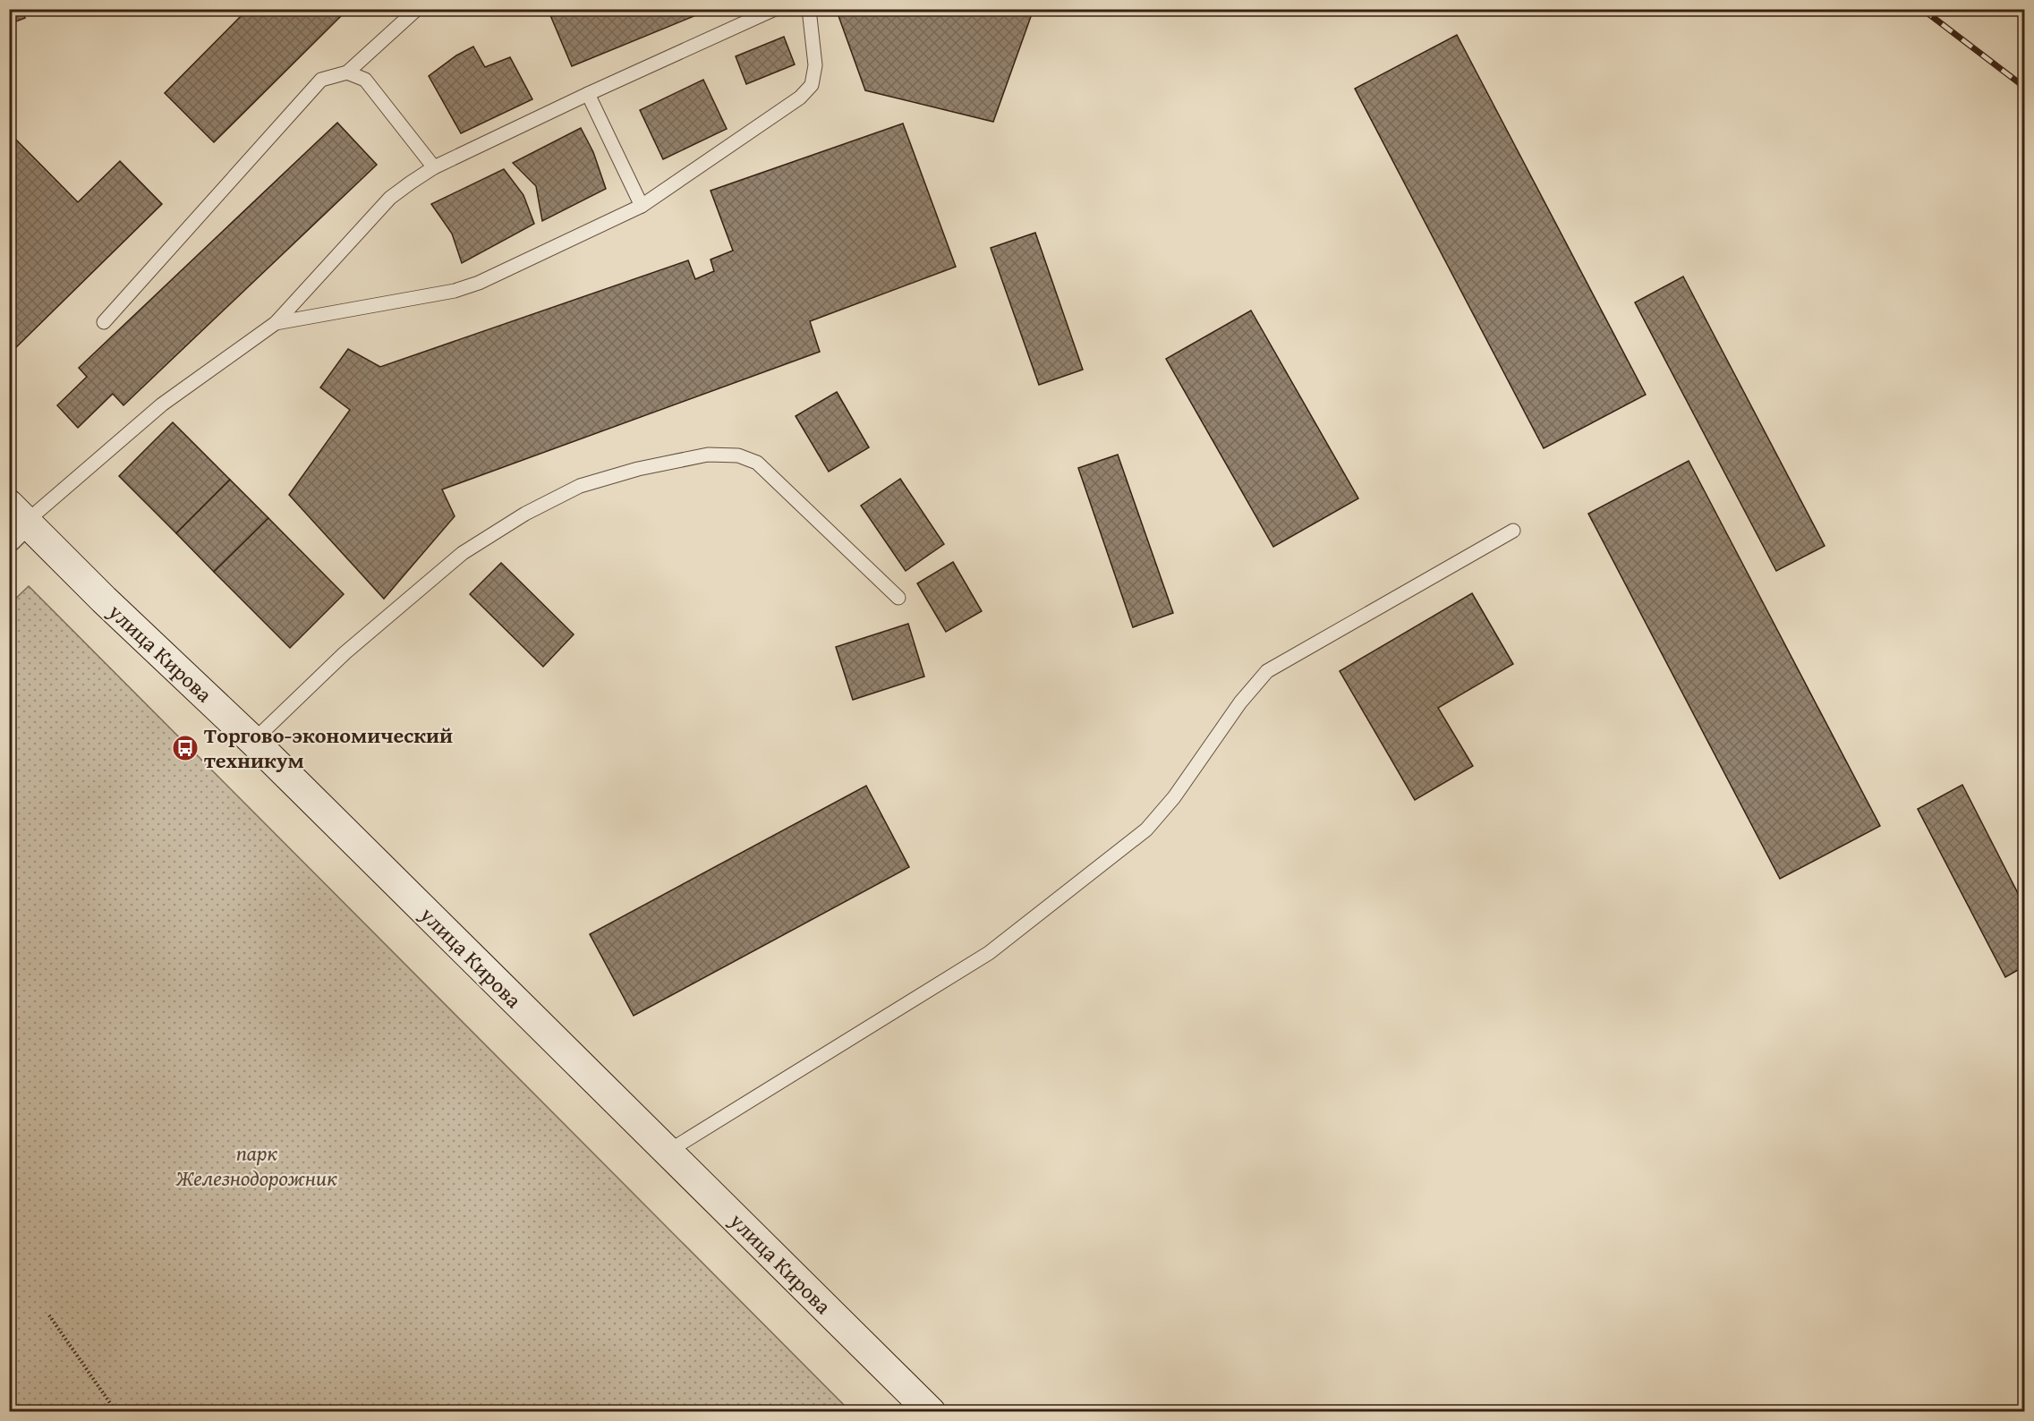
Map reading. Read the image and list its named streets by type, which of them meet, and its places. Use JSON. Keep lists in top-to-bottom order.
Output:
{
  "streets": {
    "main road": ["улица Кирова"]
  },
  "parks": ["парк Железнодорожник"],
  "places": {
    "bus stop": ["Торгово-экономический техникум"]
  }
}
